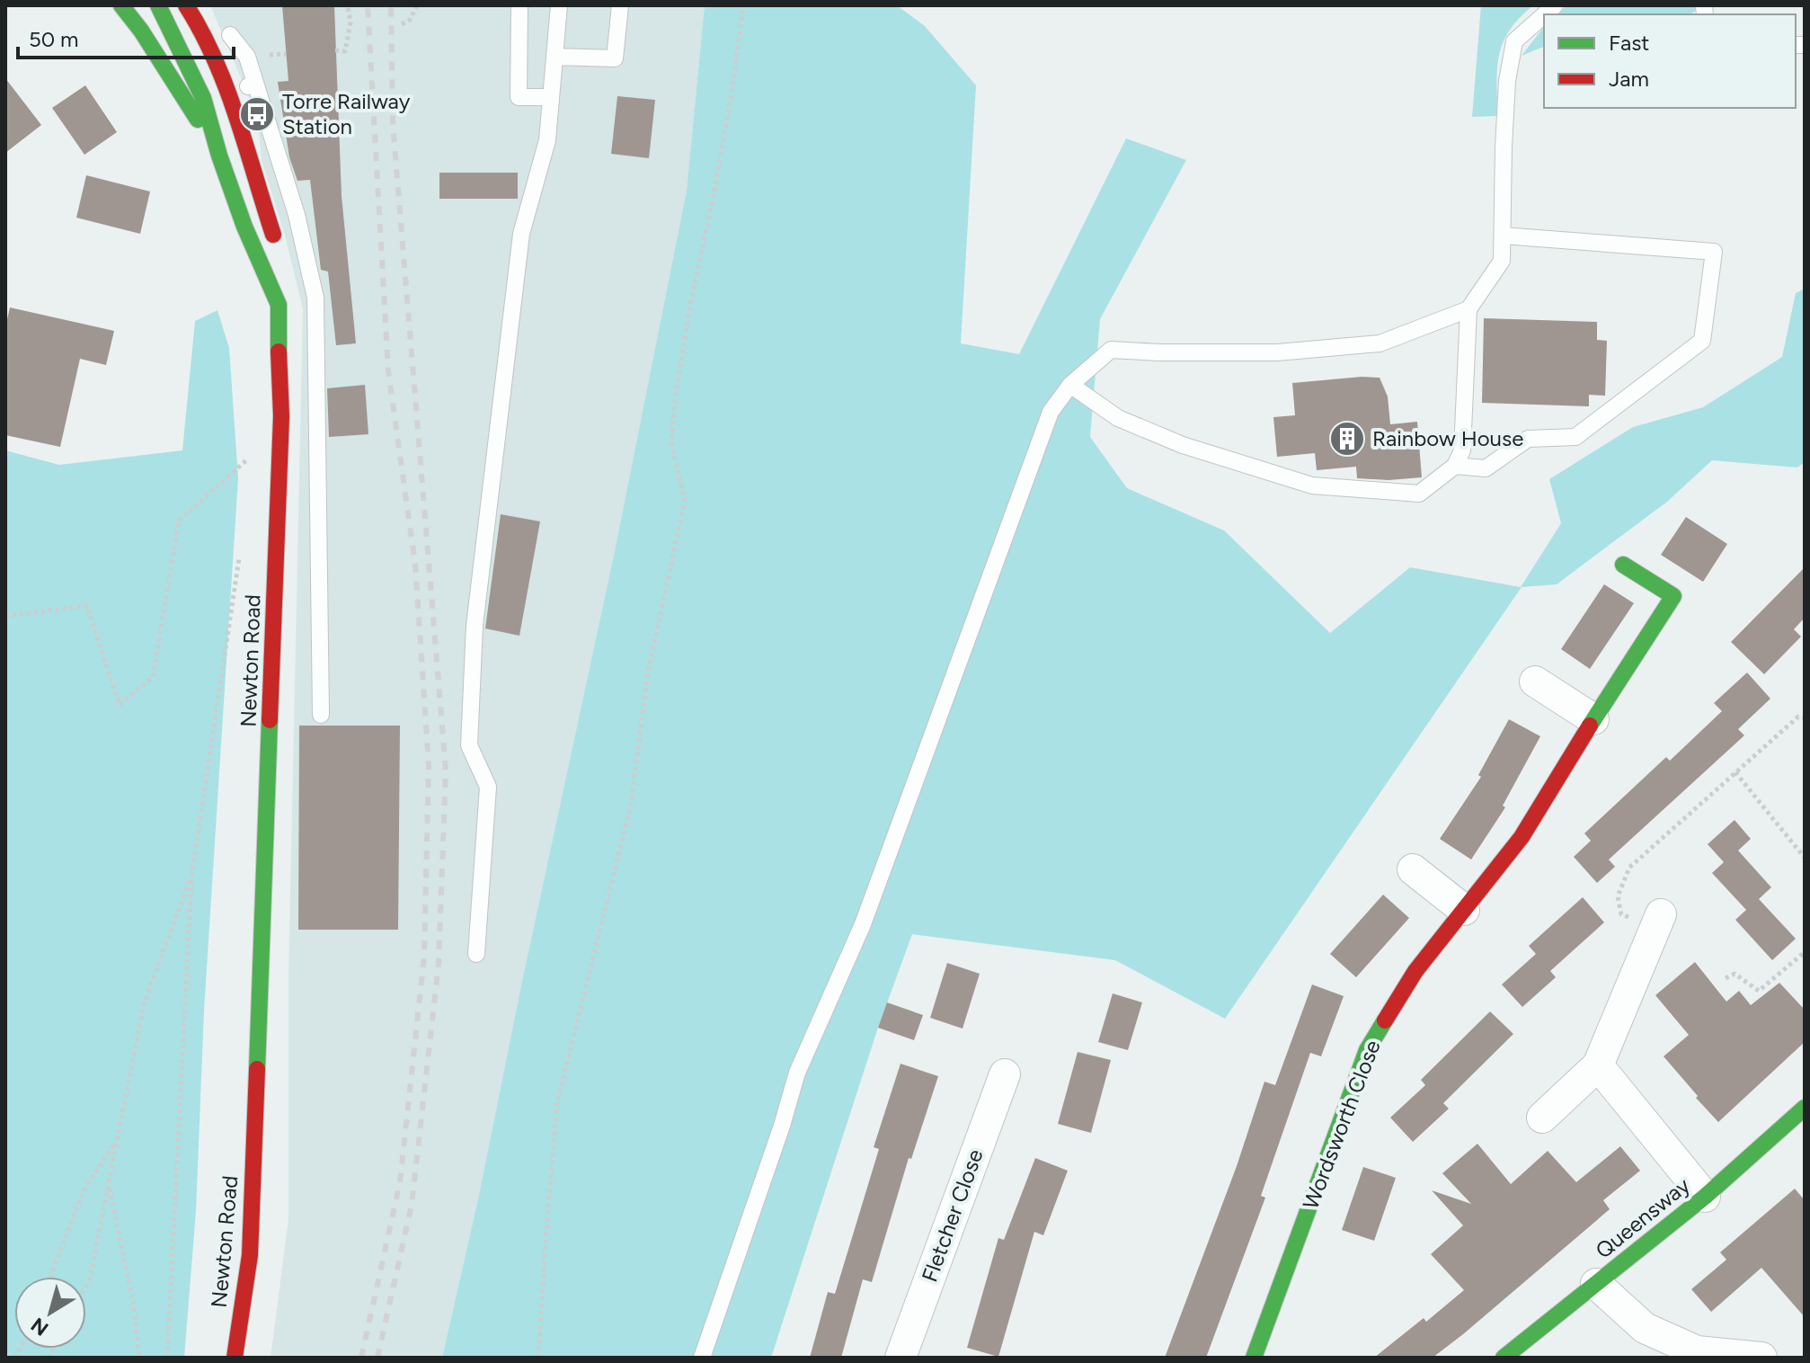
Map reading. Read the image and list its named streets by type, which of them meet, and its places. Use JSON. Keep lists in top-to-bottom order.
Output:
{
  "streets": {
    "main road": ["Newton Road", "Wordsworth Close", "Queensway"],
    "street": ["Fletcher Close"]
  },
  "places": {
    "bus stop": ["Torre Railway Station"],
    "building": ["Rainbow House"]
  },
  "legend": ["Fast", "Jam"],
  "scale_bar": "50 m",
  "north": "bottom left"
}
